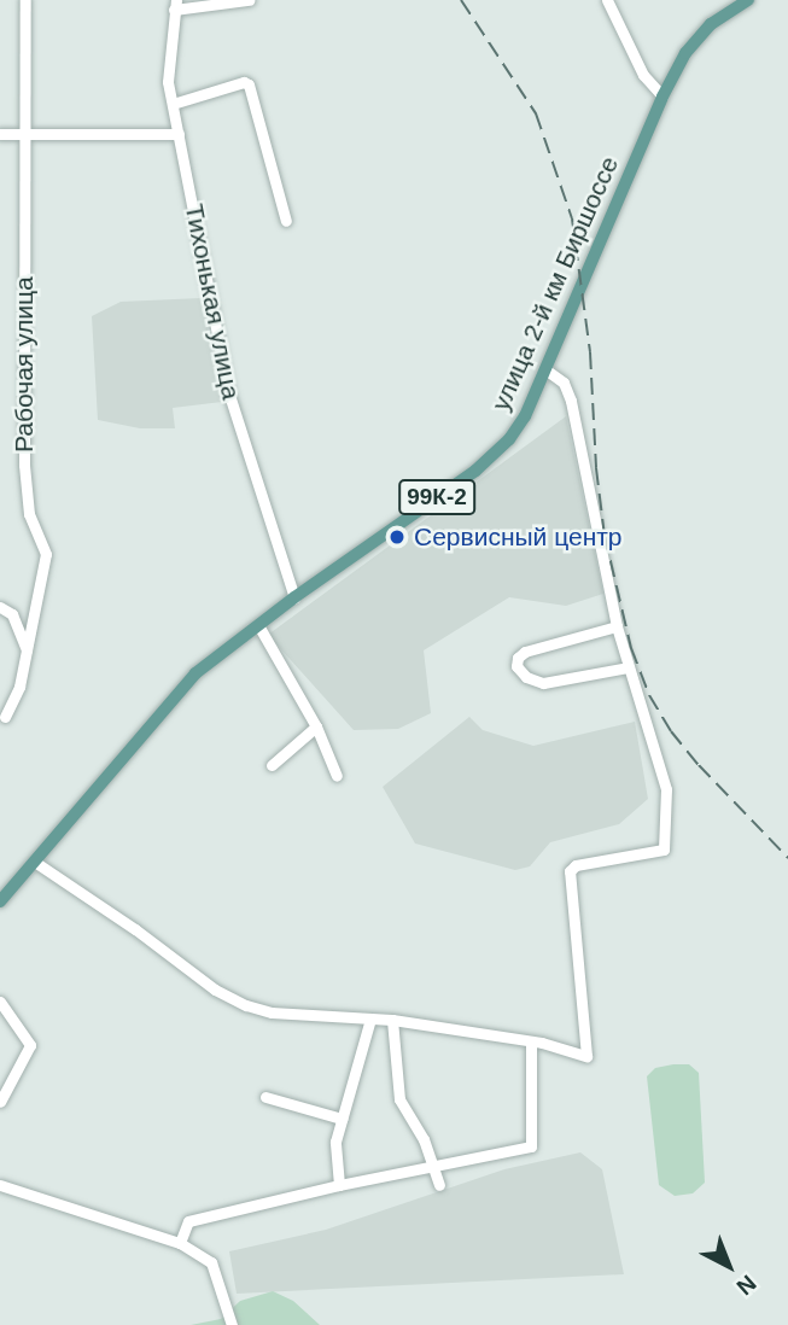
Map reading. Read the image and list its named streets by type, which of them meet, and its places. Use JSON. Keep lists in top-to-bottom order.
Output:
{
  "streets": {
    "main road": ["улица 2-й км Биршоссе", "99К-2"],
    "street": ["Тихонькая улица", "Рабочая улица"]
  },
  "crossings": [
    ["улица 2-й км Биршоссе", "Тихонькая улица"]
  ],
  "places": ["Сервисный центр"],
  "north": "bottom right"
}
